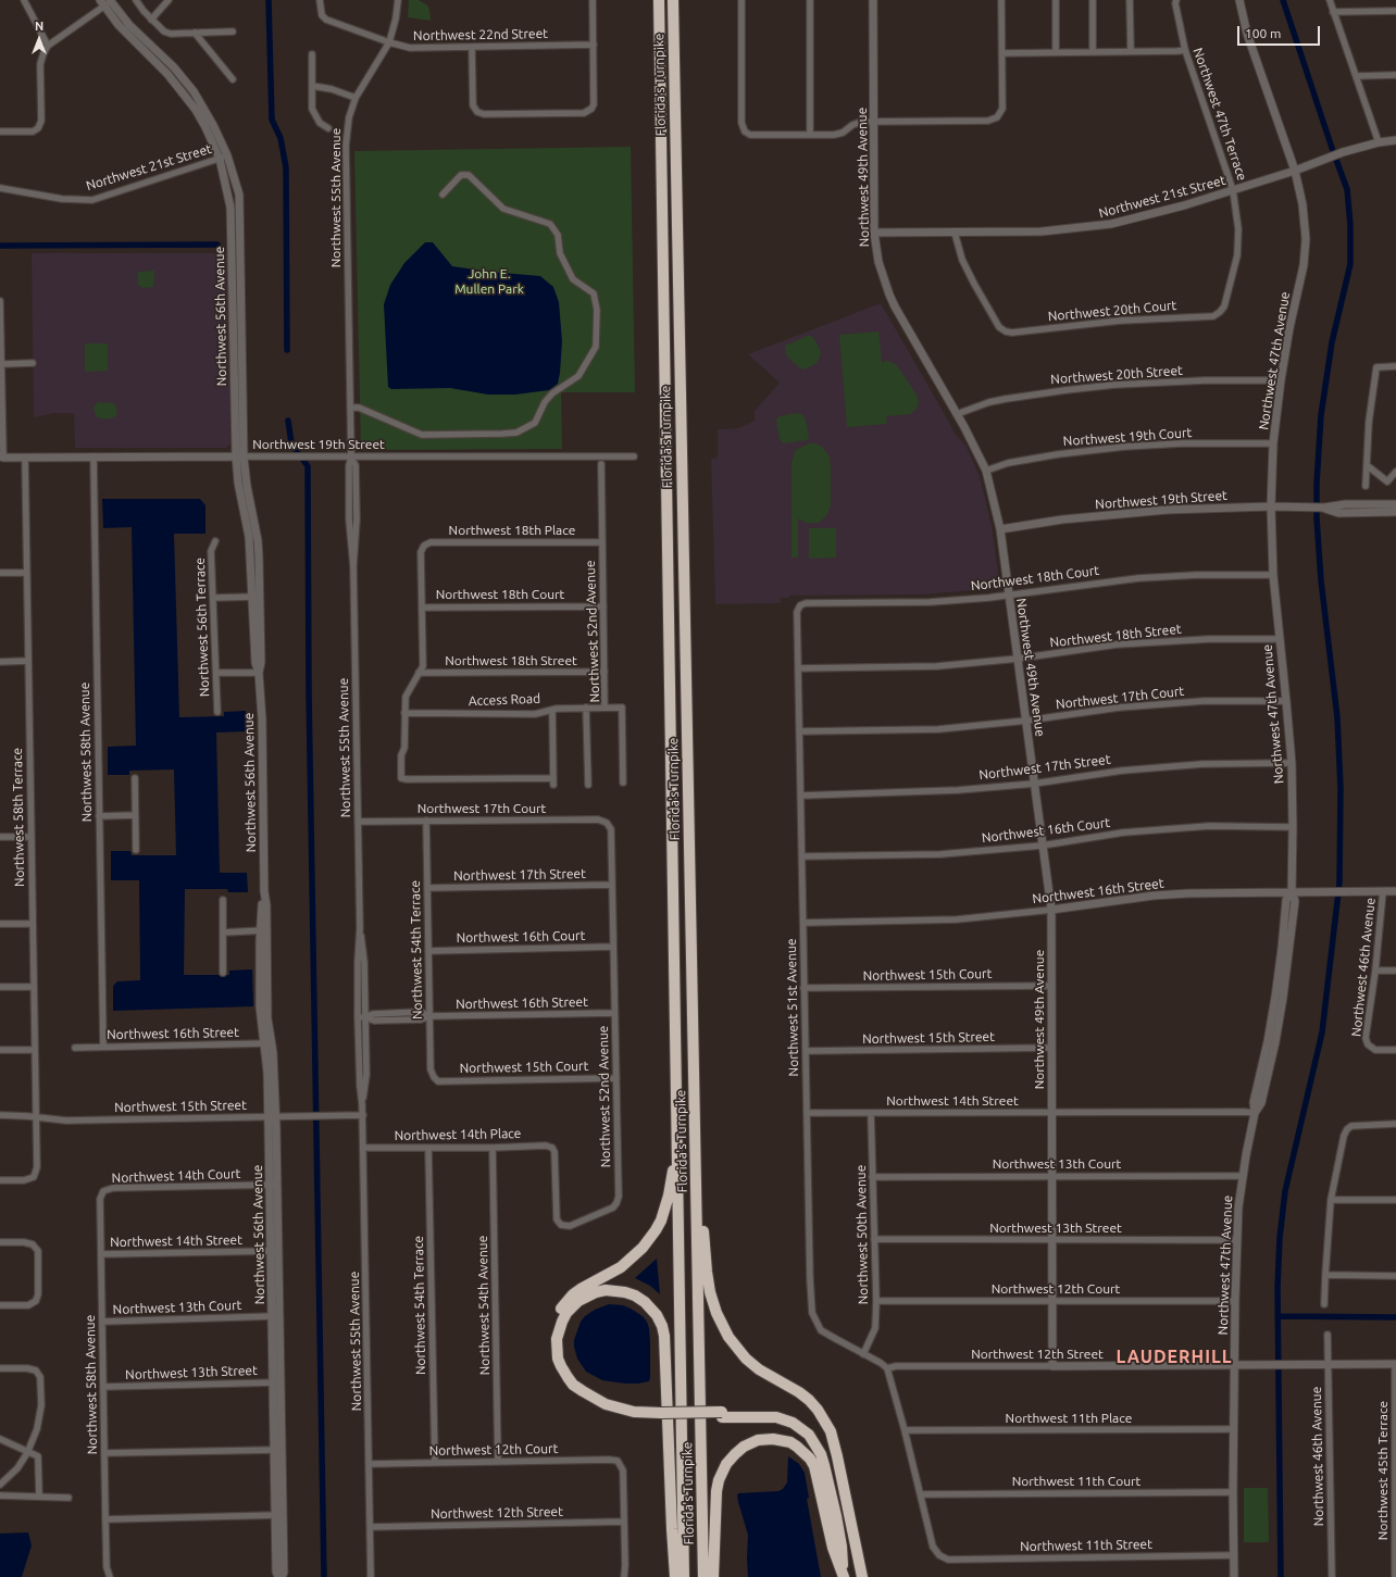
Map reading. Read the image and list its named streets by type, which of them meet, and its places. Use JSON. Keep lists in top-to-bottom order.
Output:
{
  "streets": {
    "highway": ["Florida's Turnpike"],
    "street": [
      "Northwest 22nd Street",
      "Northwest 47th Terrace",
      "Northwest 21st Street",
      "Northwest 49th Avenue",
      "Northwest 55th Avenue",
      "Northwest 20th Court",
      "Northwest 56th Avenue",
      "Northwest 47th Avenue",
      "Northwest 20th Street",
      "Northwest 19th Court",
      "Northwest 19th Street",
      "Northwest 18th Place",
      "Northwest 18th Court",
      "Northwest 56th Terrace",
      "Northwest 52nd Avenue",
      "Northwest 18th Street",
      "Northwest 17th Court",
      "Access Road",
      "Northwest 58th Avenue",
      "Northwest 17th Street",
      "Northwest 58th Terrace",
      "Northwest 16th Court",
      "Northwest 16th Street",
      "Northwest 54th Terrace",
      "Northwest 46th Avenue",
      "Northwest 15th Court",
      "Northwest 51st Avenue",
      "Northwest 15th Street",
      "Northwest 14th Street",
      "Northwest 14th Place",
      "Northwest 13th Court",
      "Northwest 14th Court",
      "Northwest 13th Street",
      "Northwest 50th Avenue",
      "Northwest 12th Court",
      "Northwest 54th Avenue",
      "Northwest 12th Street",
      "Northwest 11th Place",
      "Northwest 45th Terrace",
      "Northwest 11th Court",
      "Northwest 11th Street"
    ]
  },
  "crossings": [
    ["Northwest 22nd Street", "Northwest 55th Avenue"],
    ["Northwest 47th Terrace", "Northwest 21st Street"],
    ["Northwest 47th Terrace", "Northwest 20th Court"],
    ["Northwest 21st Street", "Northwest 49th Avenue"],
    ["Northwest 21st Street", "Northwest 20th Court"],
    ["Northwest 21st Street", "Northwest 56th Avenue"],
    ["Northwest 21st Street", "Northwest 47th Avenue"],
    ["Northwest 49th Avenue", "Northwest 20th Street"],
    ["Northwest 49th Avenue", "Northwest 19th Court"],
    ["Northwest 49th Avenue", "Northwest 19th Street"],
    ["Northwest 49th Avenue", "Northwest 18th Court"],
    ["Northwest 49th Avenue", "Northwest 18th Street"],
    ["Northwest 49th Avenue", "Northwest 17th Court"],
    ["Northwest 49th Avenue", "Northwest 17th Street"],
    ["Northwest 49th Avenue", "Northwest 16th Court"],
    ["Northwest 49th Avenue", "Northwest 16th Street"],
    ["Northwest 49th Avenue", "Northwest 15th Court"],
    ["Northwest 49th Avenue", "Northwest 15th Street"],
    ["Northwest 49th Avenue", "Northwest 14th Street"],
    ["Northwest 49th Avenue", "Northwest 13th Court"],
    ["Northwest 49th Avenue", "Northwest 13th Street"],
    ["Northwest 49th Avenue", "Northwest 12th Court"],
    ["Northwest 49th Avenue", "Northwest 12th Street"],
    ["Northwest 55th Avenue", "Northwest 19th Street"],
    ["Northwest 55th Avenue", "Northwest 17th Court"],
    ["Northwest 55th Avenue", "Northwest 16th Street"],
    ["Northwest 55th Avenue", "Northwest 15th Street"],
    ["Northwest 55th Avenue", "Northwest 14th Place"],
    ["Northwest 55th Avenue", "Northwest 12th Court"],
    ["Northwest 55th Avenue", "Northwest 12th Street"],
    ["Northwest 56th Avenue", "Northwest 19th Street"],
    ["Northwest 56th Avenue", "Northwest 16th Street"],
    ["Northwest 56th Avenue", "Northwest 15th Street"],
    ["Northwest 56th Avenue", "Northwest 14th Street"],
    ["Northwest 56th Avenue", "Northwest 13th Court"],
    ["Northwest 56th Avenue", "Northwest 14th Court"],
    ["Northwest 56th Avenue", "Northwest 13th Street"],
    ["Northwest 47th Avenue", "Northwest 20th Street"],
    ["Northwest 47th Avenue", "Northwest 19th Court"],
    ["Northwest 47th Avenue", "Northwest 19th Street"],
    ["Northwest 47th Avenue", "Northwest 18th Court"],
    ["Northwest 47th Avenue", "Northwest 18th Street"],
    ["Northwest 47th Avenue", "Northwest 17th Court"],
    ["Northwest 47th Avenue", "Northwest 17th Street"],
    ["Northwest 47th Avenue", "Northwest 16th Court"],
    ["Northwest 47th Avenue", "Northwest 16th Street"],
    ["Northwest 47th Avenue", "Northwest 14th Street"],
    ["Northwest 47th Avenue", "Northwest 13th Court"],
    ["Northwest 47th Avenue", "Northwest 13th Street"],
    ["Northwest 47th Avenue", "Northwest 12th Court"],
    ["Northwest 47th Avenue", "Northwest 12th Street"],
    ["Northwest 47th Avenue", "Northwest 11th Place"],
    ["Northwest 47th Avenue", "Northwest 11th Court"],
    ["Northwest 47th Avenue", "Northwest 11th Street"],
    ["Northwest 19th Street", "Northwest 58th Avenue"],
    ["Northwest 19th Street", "Northwest 58th Terrace"],
    ["Northwest 18th Place", "Northwest 18th Court"],
    ["Northwest 18th Place", "Northwest 52nd Avenue"],
    ["Northwest 18th Court", "Northwest 52nd Avenue"],
    ["Northwest 18th Court", "Northwest 51st Avenue"],
    ["Northwest 52nd Avenue", "Northwest 18th Street"],
    ["Northwest 52nd Avenue", "Northwest 17th Court"],
    ["Northwest 52nd Avenue", "Access Road"],
    ["Northwest 52nd Avenue", "Northwest 17th Street"],
    ["Northwest 52nd Avenue", "Northwest 16th Court"],
    ["Northwest 52nd Avenue", "Northwest 16th Street"],
    ["Northwest 52nd Avenue", "Northwest 15th Court"],
    ["Northwest 52nd Avenue", "Northwest 14th Place"],
    ["Northwest 18th Street", "Northwest 51st Avenue"],
    ["Northwest 17th Court", "Northwest 54th Terrace"],
    ["Northwest 17th Court", "Northwest 51st Avenue"],
    ["Northwest 58th Avenue", "Northwest 16th Street"],
    ["Northwest 58th Avenue", "Northwest 14th Street"],
    ["Northwest 58th Avenue", "Northwest 13th Court"],
    ["Northwest 58th Avenue", "Northwest 14th Court"],
    ["Northwest 58th Avenue", "Northwest 13th Street"],
    ["Northwest 17th Street", "Northwest 54th Terrace"],
    ["Northwest 17th Street", "Northwest 51st Avenue"],
    ["Northwest 58th Terrace", "Northwest 15th Street"],
    ["Northwest 16th Court", "Northwest 54th Terrace"],
    ["Northwest 16th Court", "Northwest 51st Avenue"],
    ["Northwest 16th Street", "Northwest 54th Terrace"],
    ["Northwest 16th Street", "Northwest 46th Avenue"],
    ["Northwest 16th Street", "Northwest 51st Avenue"],
    ["Northwest 54th Terrace", "Northwest 15th Court"],
    ["Northwest 54th Terrace", "Northwest 14th Place"],
    ["Northwest 54th Terrace", "Northwest 12th Court"],
    ["Northwest 46th Avenue", "Northwest 12th Street"],
    ["Northwest 15th Court", "Northwest 51st Avenue"],
    ["Northwest 51st Avenue", "Northwest 15th Street"],
    ["Northwest 51st Avenue", "Northwest 14th Street"],
    ["Northwest 51st Avenue", "Northwest 50th Avenue"],
    ["Northwest 51st Avenue", "Northwest 12th Street"],
    ["Northwest 14th Street", "Northwest 50th Avenue"],
    ["Northwest 14th Place", "Northwest 54th Avenue"],
    ["Northwest 13th Court", "Northwest 50th Avenue"],
    ["Northwest 13th Street", "Northwest 50th Avenue"],
    ["Northwest 50th Avenue", "Northwest 12th Court"],
    ["Northwest 12th Court", "Northwest 54th Avenue"],
    ["Northwest 12th Court", "Northwest 12th Street"],
    ["Northwest 12th Street", "Northwest 45th Terrace"],
    ["Northwest 11th Court", "Northwest 11th Street"]
  ],
  "districts": ["LAUDERHILL"],
  "parks": ["John E. Mullen Park"],
  "scale_bar": "100 m",
  "north": "top"
}
